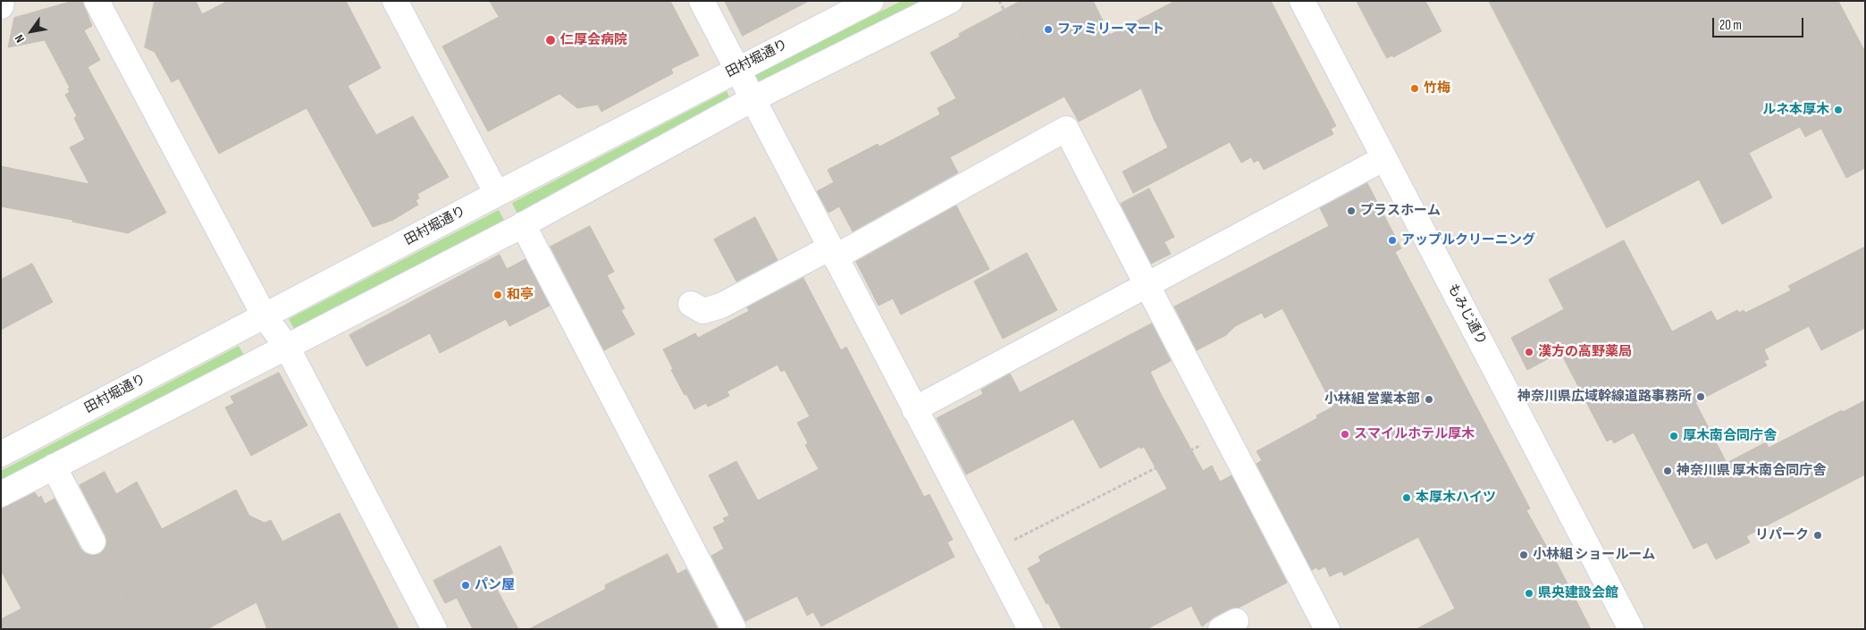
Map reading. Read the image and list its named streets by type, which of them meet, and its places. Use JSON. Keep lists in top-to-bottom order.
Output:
{
  "streets": {
    "street": ["田村堀通り", "もみじ通り"]
  },
  "places": [
    "ファミリーマート",
    "仁厚会病院",
    "竹梅",
    "ルネ本厚木",
    "プラスホーム",
    "アップルクリーニング",
    "和亭",
    "漢方の高野薬局",
    "神奈川県広域幹線道路事務所",
    "小林組 営業本部",
    "スマイルホテル厚木",
    "厚木南合同庁舎",
    "神奈川県 厚木南合同庁舎",
    "本厚木ハイツ",
    "リパーク",
    "小林組 ショールーム",
    "パン屋",
    "県央建設会館"
  ],
  "scale_bar": "20 m",
  "north": "bottom left"
}
